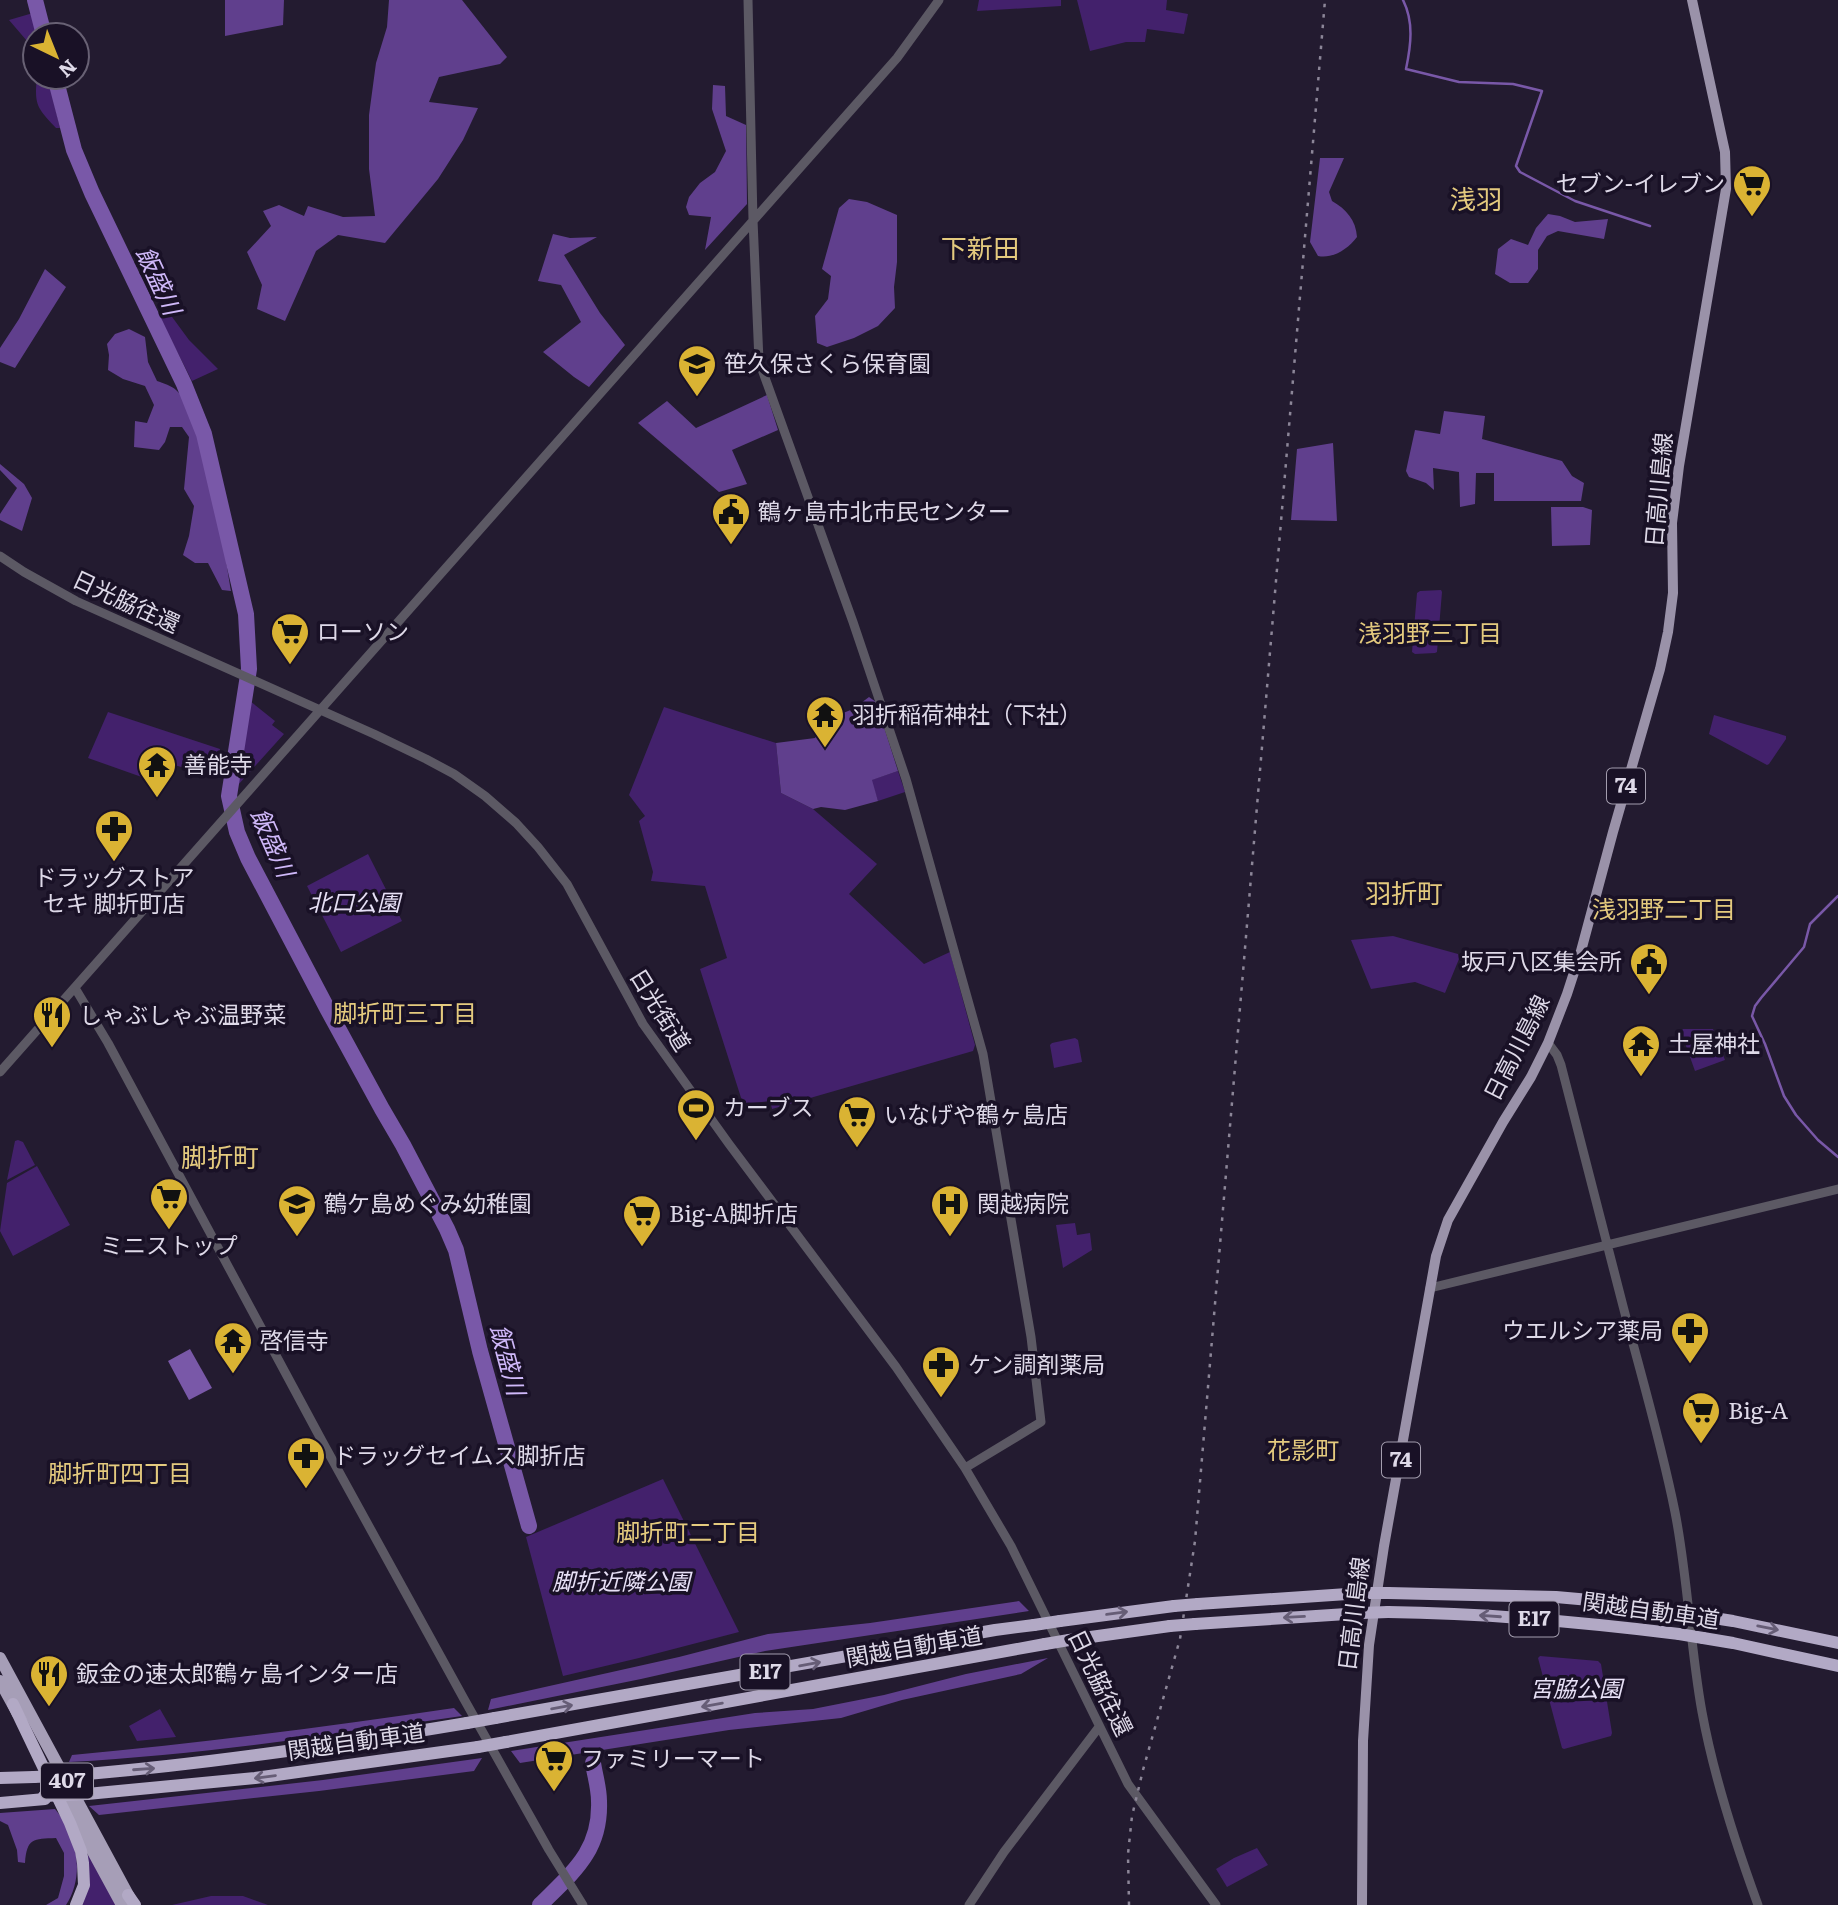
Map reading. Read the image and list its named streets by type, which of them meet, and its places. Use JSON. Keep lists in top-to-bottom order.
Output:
{
  "streets": {
    "highway": ["関越自動車道", "E17", "407"],
    "main road": ["日高川島線", "74"],
    "street": ["日光脇往還", "日光街道"]
  },
  "crossings": [
    ["日光脇往還", "日光街道"]
  ],
  "districts": [
    "浅羽",
    "下新田",
    "浅羽野三丁目",
    "羽折町",
    "浅羽野二丁目",
    "脚折町三丁目",
    "脚折町",
    "花影町",
    "脚折町四丁目",
    "脚折町二丁目"
  ],
  "water": ["飯盛川"],
  "parks": ["北口公園", "脚折近隣公園", "宮脇公園"],
  "places": {
    "supermarket": [
      "セブン-イレブン",
      "ローソン",
      "いなげや鶴ヶ島店",
      "ミニストップ",
      "Big-A脚折店",
      "Big-A",
      "ファミリーマート"
    ],
    "school or university": ["笹久保さくら保育園", "鶴ケ島めぐみ幼稚園"],
    "public building": ["鶴ヶ島市北市民センター", "坂戸八区集会所"],
    "temple": [
      "羽折稲荷神社（下社）",
      "善能寺",
      "土屋神社",
      "啓信寺"
    ],
    "pharmacy": [
      "ドラッグストア セキ 脚折町店",
      "ウエルシア薬局",
      "ケン調剤薬局",
      "ドラッグセイムス脚折店"
    ],
    "restaurant": ["しゃぶしゃぶ温野菜", "鈑金の速太郎鶴ヶ島インター店"],
    "sports": ["カーブス"],
    "hospital": ["関越病院"]
  },
  "north": "bottom right"
}
